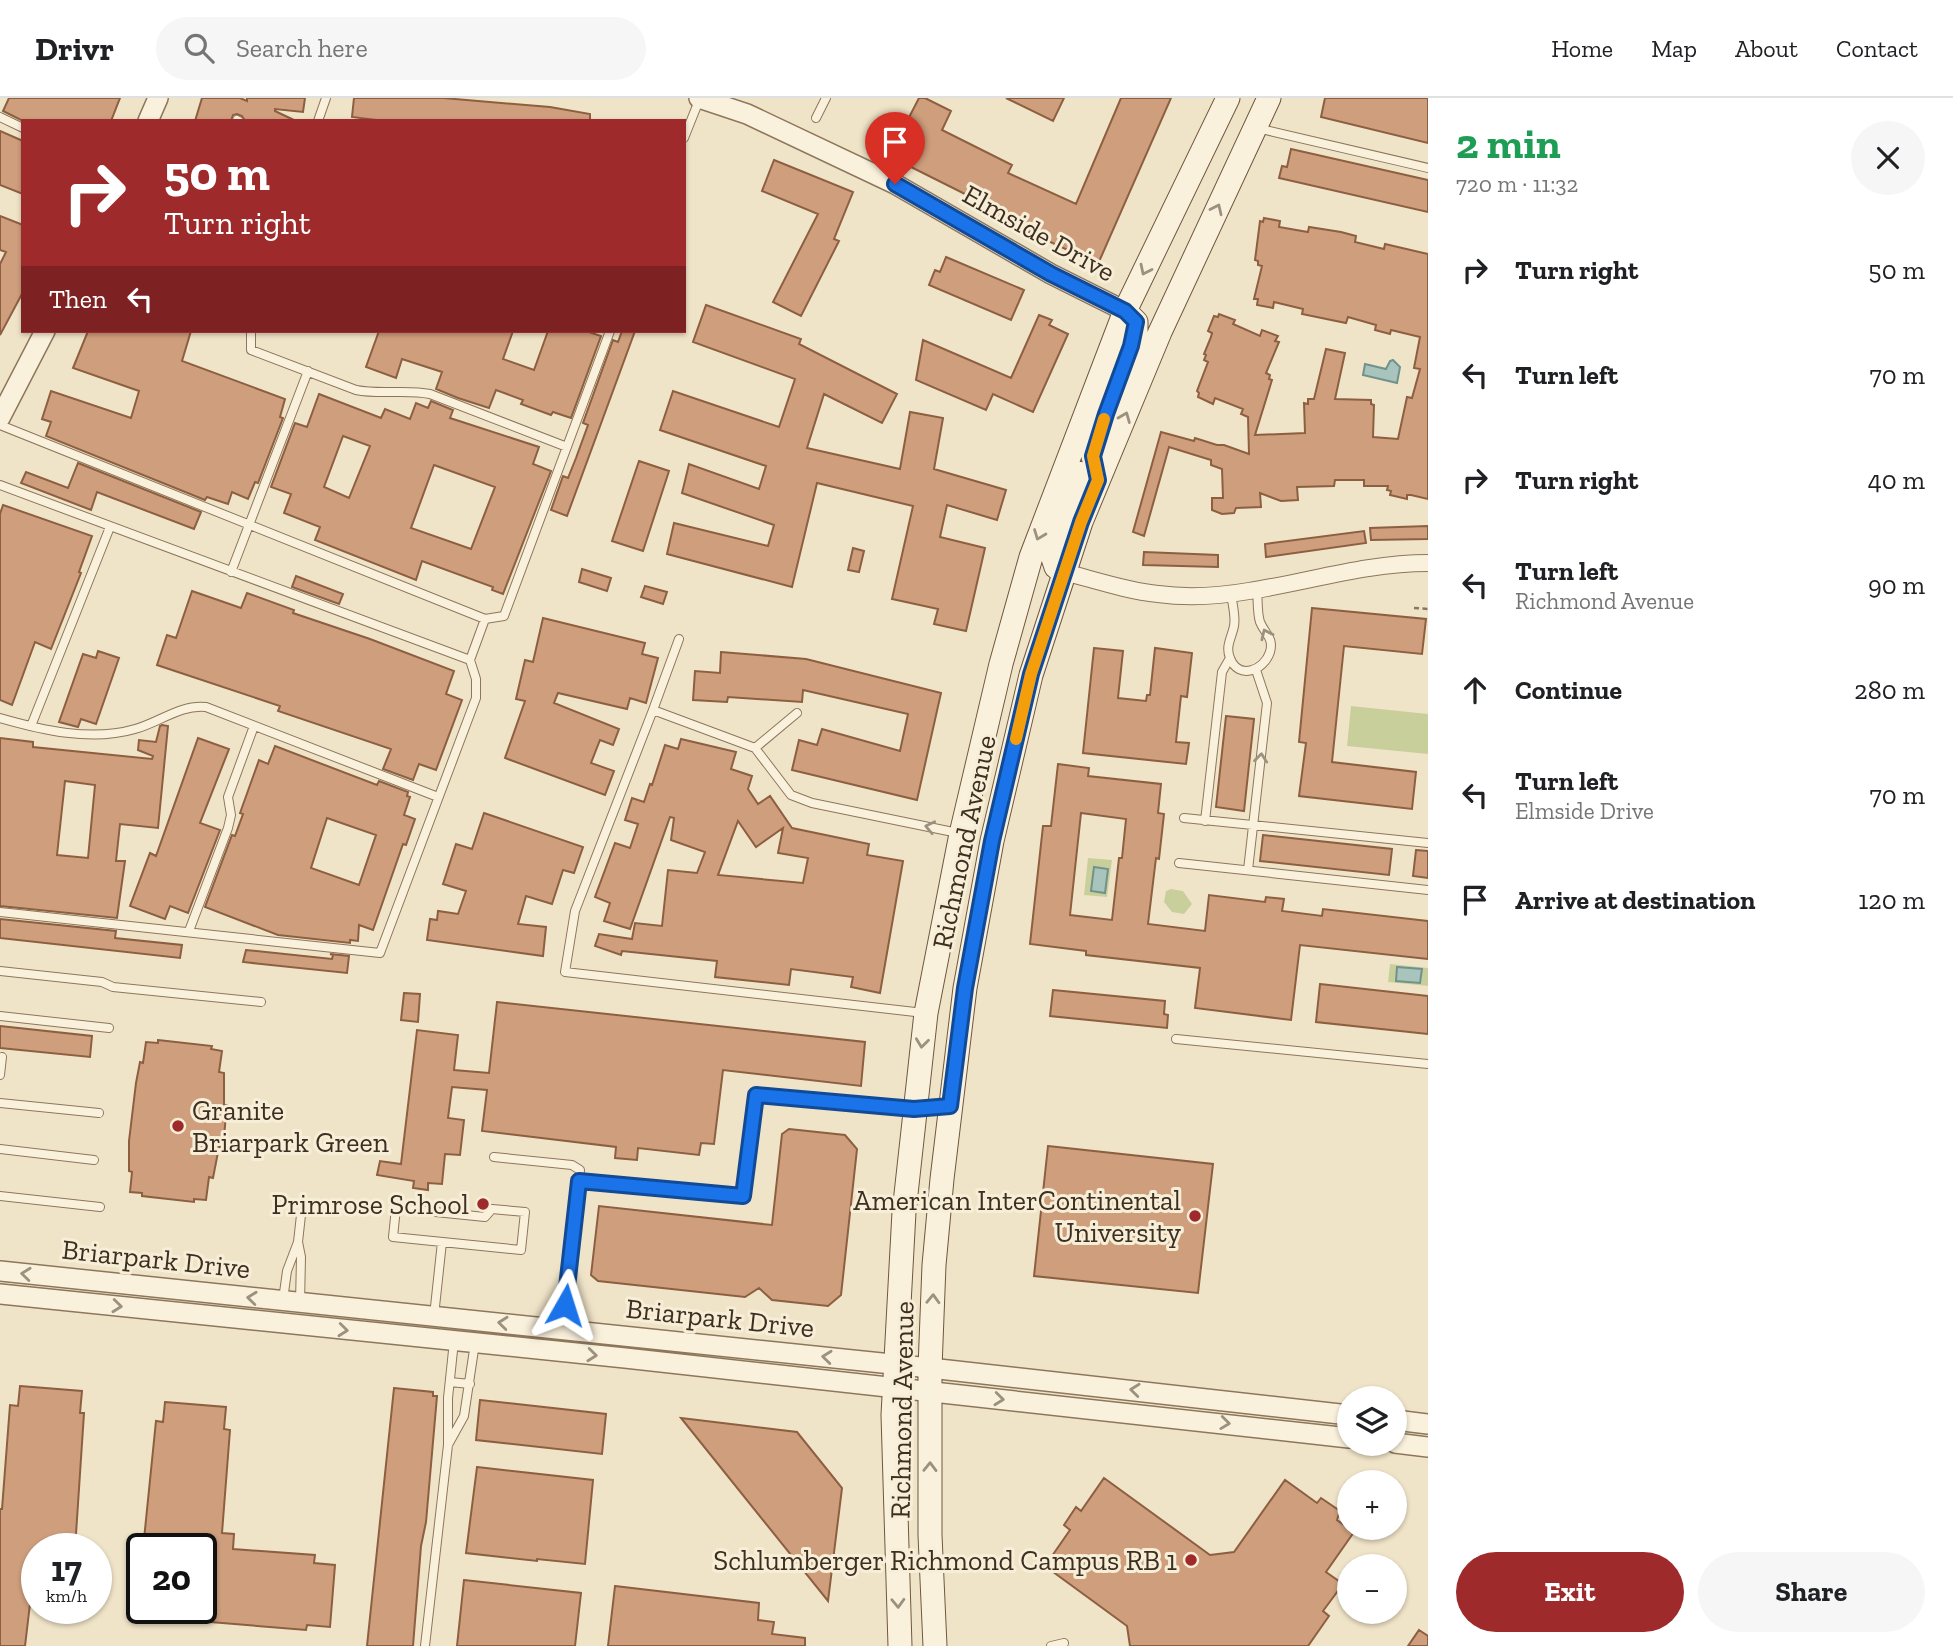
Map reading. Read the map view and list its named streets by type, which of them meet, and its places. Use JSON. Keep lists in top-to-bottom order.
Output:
{
  "streets": {
    "main road": ["Richmond Avenue"],
    "street": ["Elmside Drive", "Briarpark Drive"]
  },
  "crossings": [
    ["Elmside Drive", "Richmond Avenue"],
    ["Richmond Avenue", "Briarpark Drive"]
  ],
  "places": [
    "Granite Briarpark Green",
    "Primrose School",
    "American InterContinental University",
    "Schlumberger Richmond Campus RB 1"
  ],
  "page": {
    "header": "Drivr",
    "search": "Search here",
    "nav": [
      "Home",
      "Map",
      "About",
      "Contact"
    ],
    "heading": ["2 min", "720 m · 11:32"],
    "turn": ["50 m", "Turn right"],
    "list": [
      {
        "name": "Turn right",
        "value": "50 m"
      },
      {
        "name": "Turn left",
        "value": "70 m"
      },
      {
        "name": "Turn right",
        "value": "40 m"
      },
      {
        "name": "Turn left",
        "note": "Richmond Avenue",
        "value": "90 m"
      },
      {
        "name": "Continue",
        "value": "280 m"
      },
      {
        "name": "Turn left",
        "note": "Elmside Drive",
        "value": "70 m"
      },
      {
        "name": "Arrive at destination",
        "value": "120 m"
      }
    ],
    "then": "Then",
    "map_buttons": ["+", "−"],
    "speed": "17 km/h",
    "limit": "20",
    "buttons": ["Exit", "Share"]
  }
}
